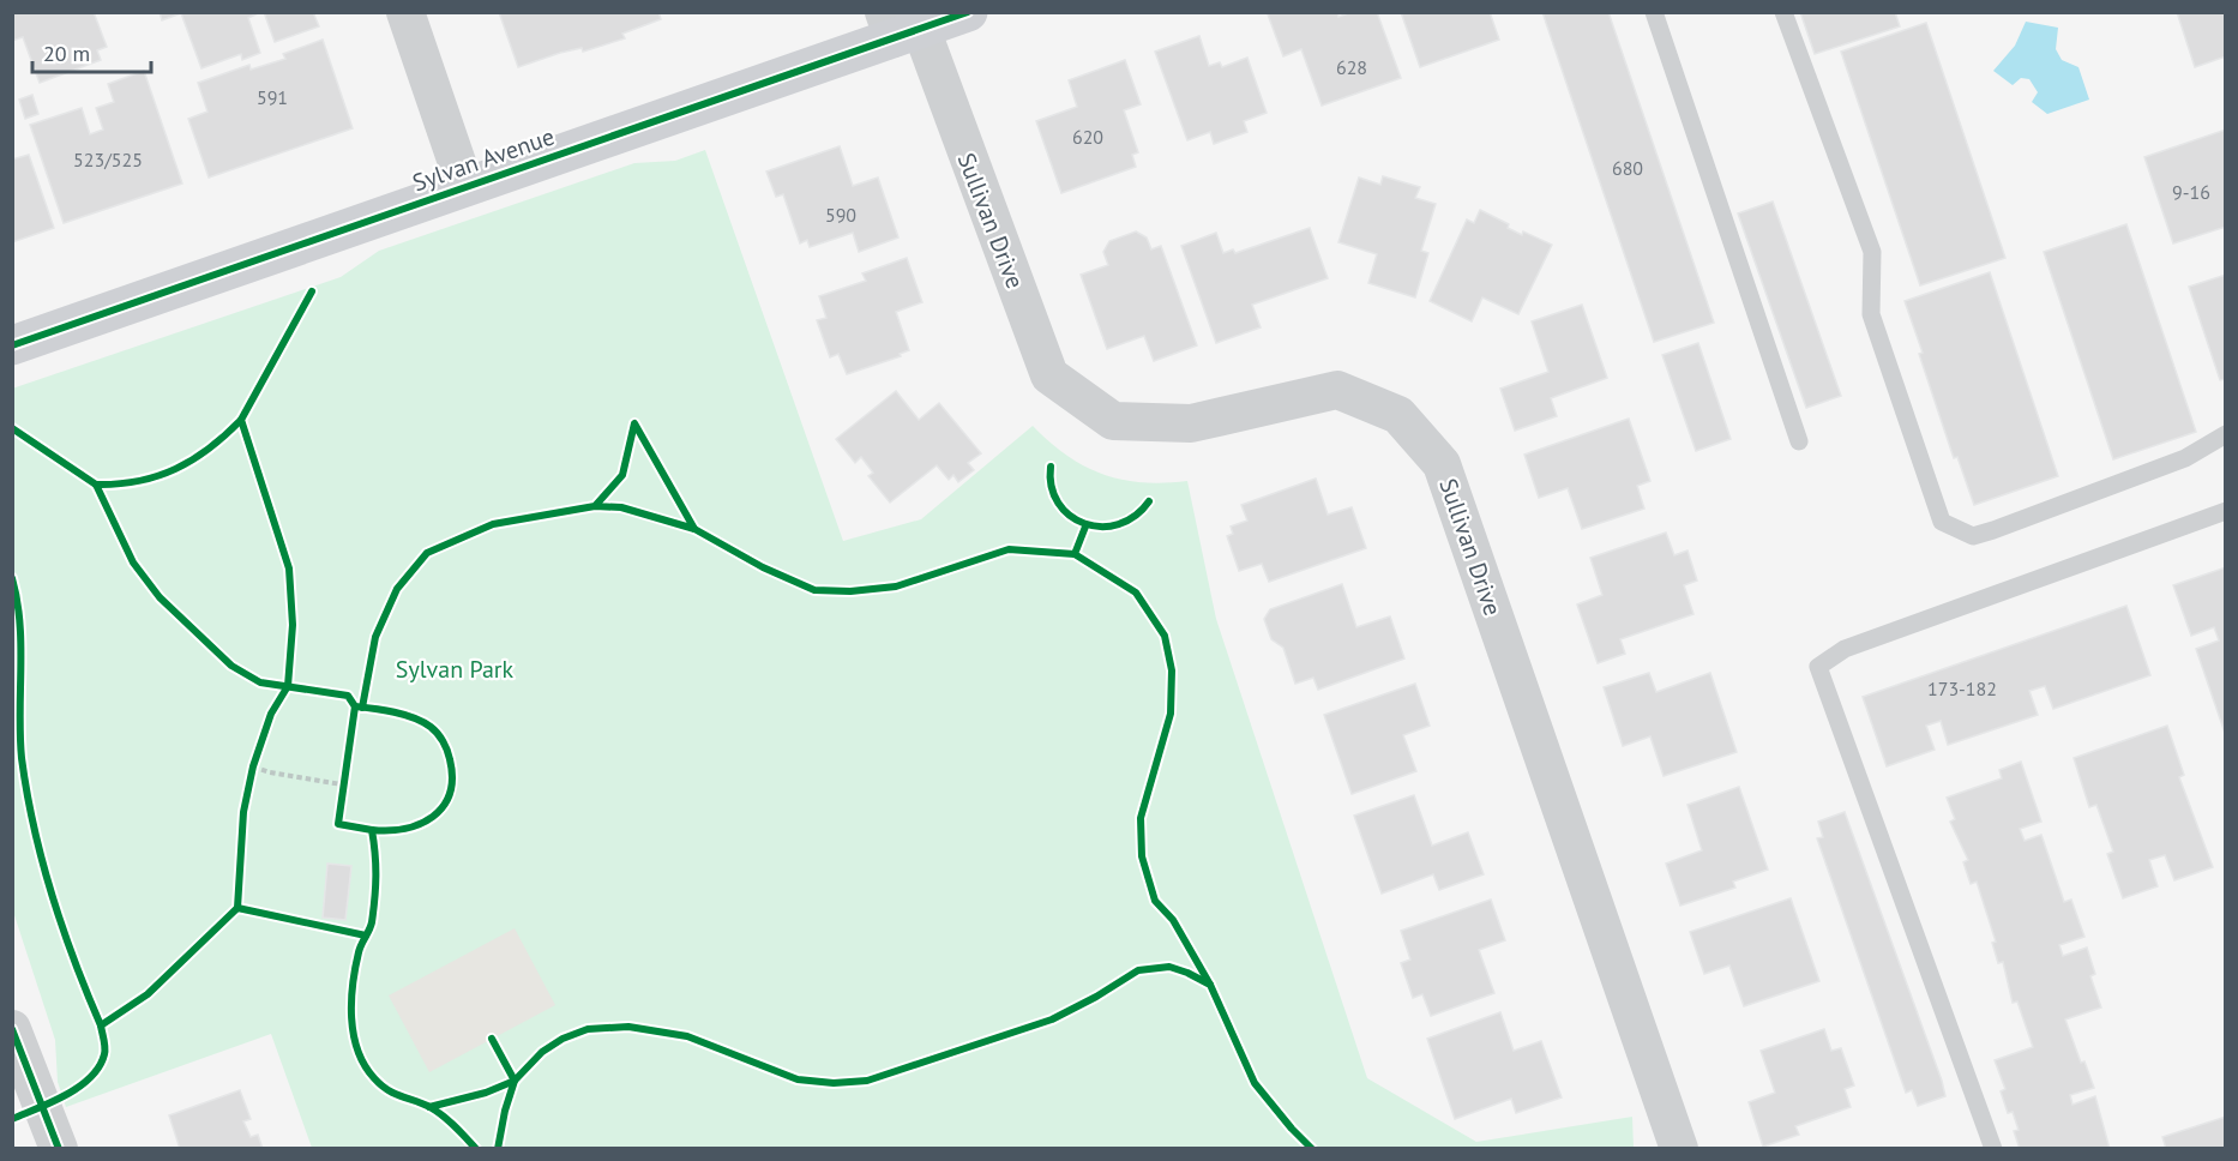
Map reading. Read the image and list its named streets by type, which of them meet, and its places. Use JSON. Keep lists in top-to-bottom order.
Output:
{
  "streets": {
    "street": ["Sylvan Avenue", "Sullivan Drive"]
  },
  "crossings": [
    ["Sylvan Avenue", "Sullivan Drive"]
  ],
  "parks": ["Sylvan Park"],
  "house_numbers": [
    "628",
    "591",
    "620",
    "523/525",
    "680",
    "9-16",
    "590",
    "173-182"
  ],
  "scale_bar": "20 m"
}
